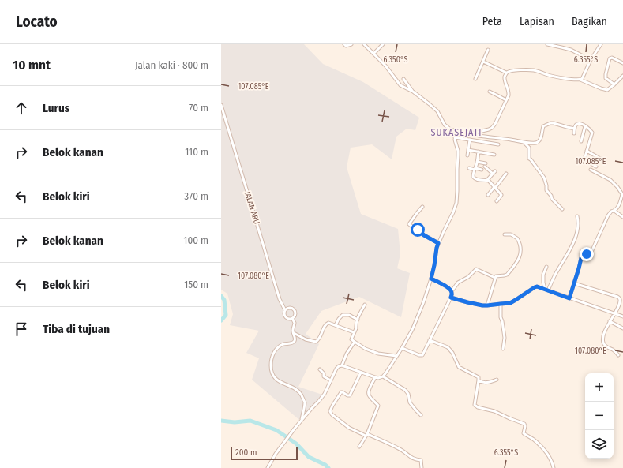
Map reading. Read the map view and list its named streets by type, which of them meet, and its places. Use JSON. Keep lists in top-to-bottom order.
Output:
{
  "streets": {
    "street": ["JALAN ARU"]
  },
  "districts": ["SUKASEJATI"],
  "scale_bar": "200 m",
  "page": {
    "header": "Locato",
    "nav": ["Peta", "Lapisan", "Bagikan"],
    "heading": ["10 mnt", "Jalan kaki · 800 m"],
    "list": [
      ["Lurus", "70 m"],
      ["Belok kanan", "110 m"],
      ["Belok kiri", "370 m"],
      ["Belok kanan", "100 m"],
      ["Belok kiri", "150 m"],
      "Tiba di tujuan"
    ],
    "map_buttons": ["+", "−"],
    "scale": "200 m"
  },
  "coordinates": [
    "6.350°S",
    "6.355°S",
    "107.085°E",
    "107.080°E"
  ]
}
